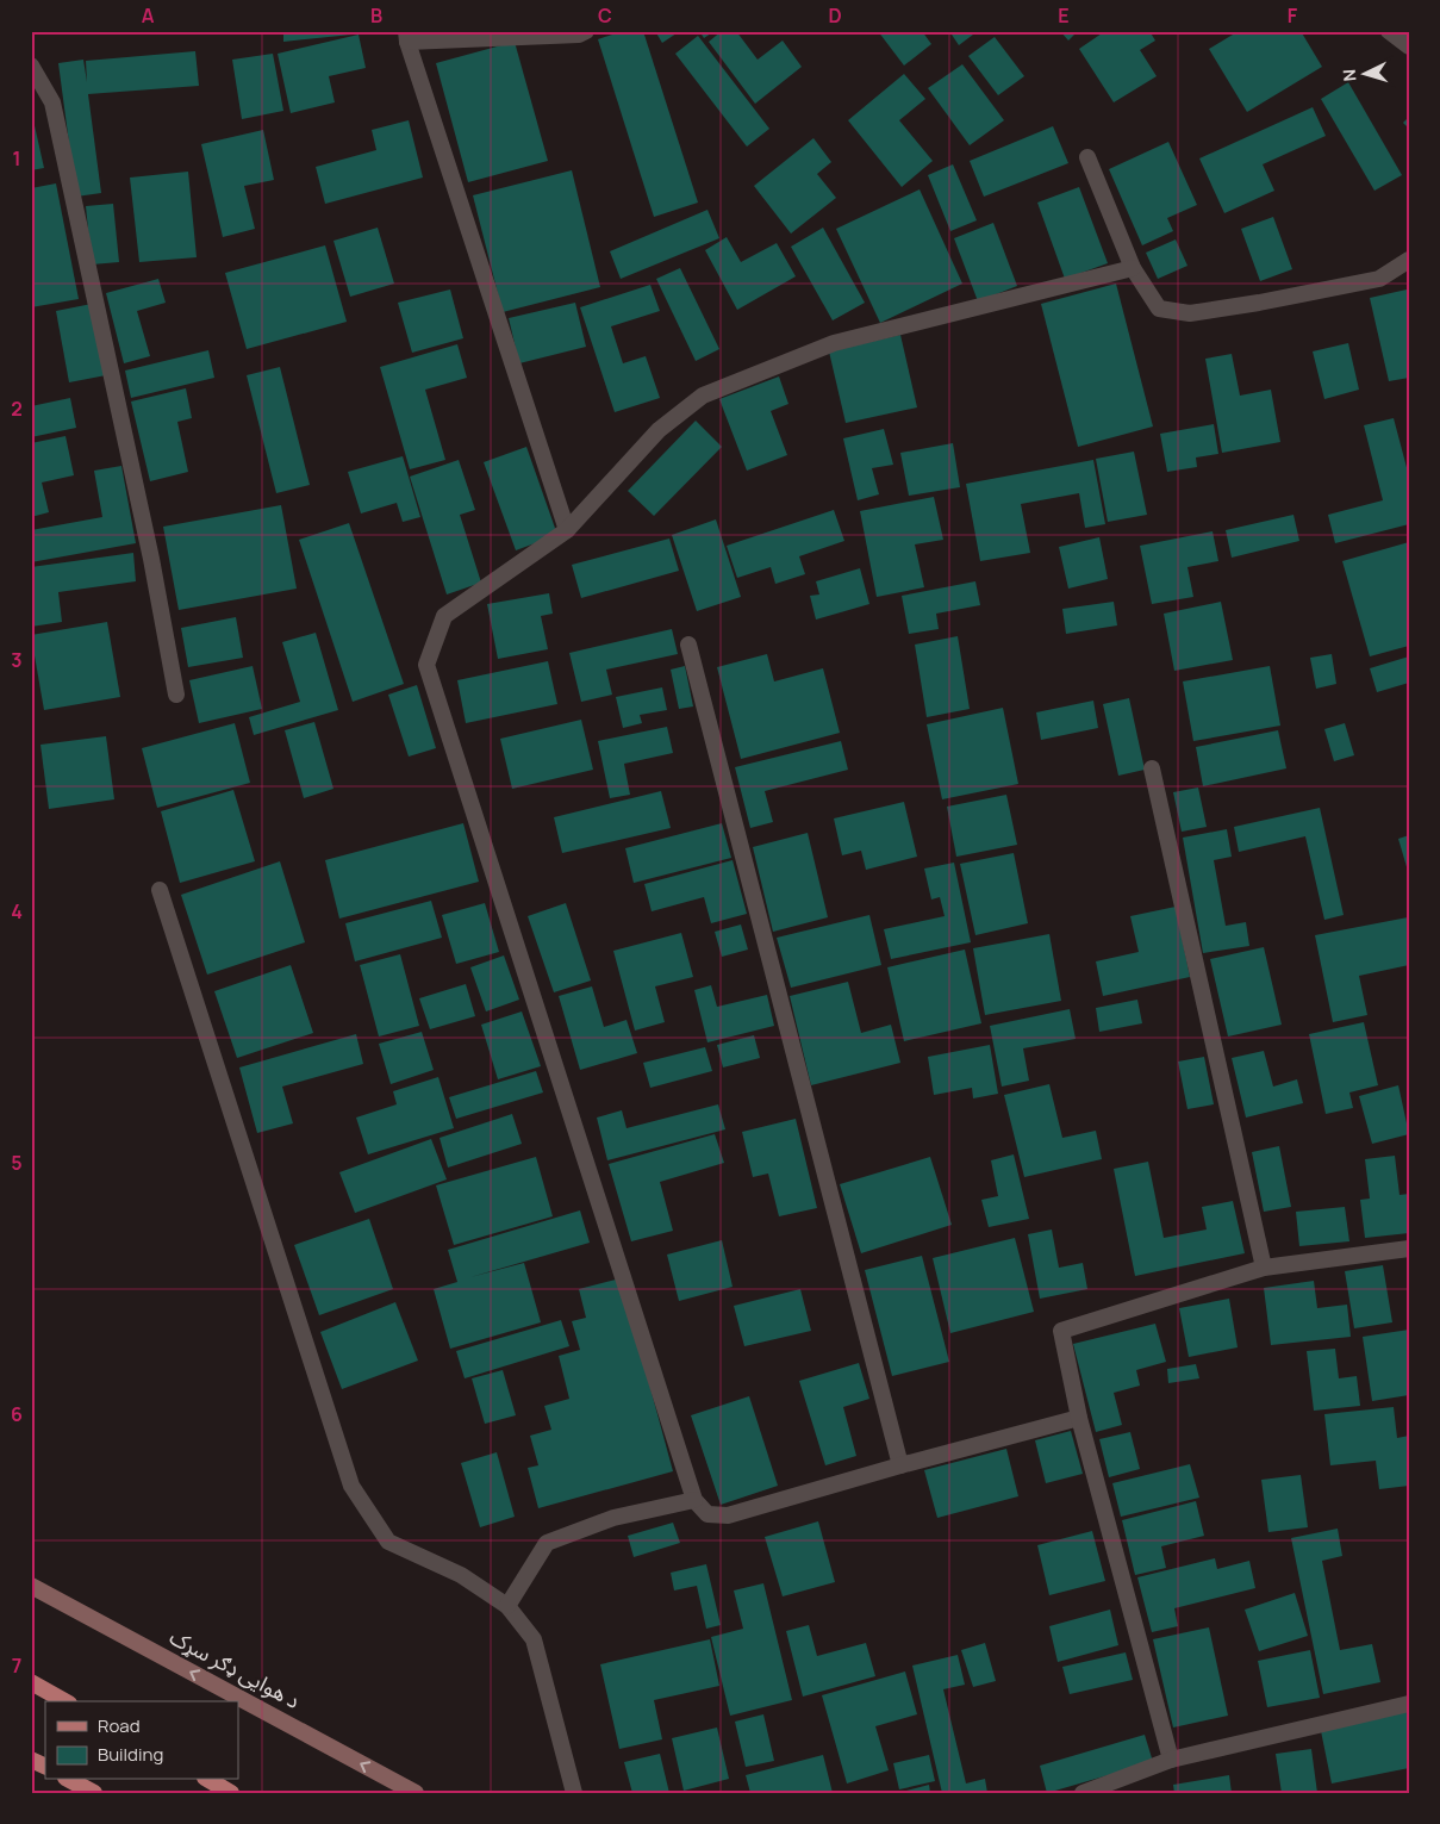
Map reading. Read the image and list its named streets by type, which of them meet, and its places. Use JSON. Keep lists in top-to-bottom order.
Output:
{
  "streets": {
    "main road": ["د هوایی ډګر سړک"]
  },
  "one_way": ["د هوایی ډګر سړک"],
  "legend": ["Road", "Building"],
  "north": "left",
  "grid": {
    "columns": [
      "A",
      "B",
      "C",
      "D",
      "E",
      "F"
    ],
    "rows": [
      "1",
      "2",
      "3",
      "4",
      "5",
      "6",
      "7"
    ]
  }
}
